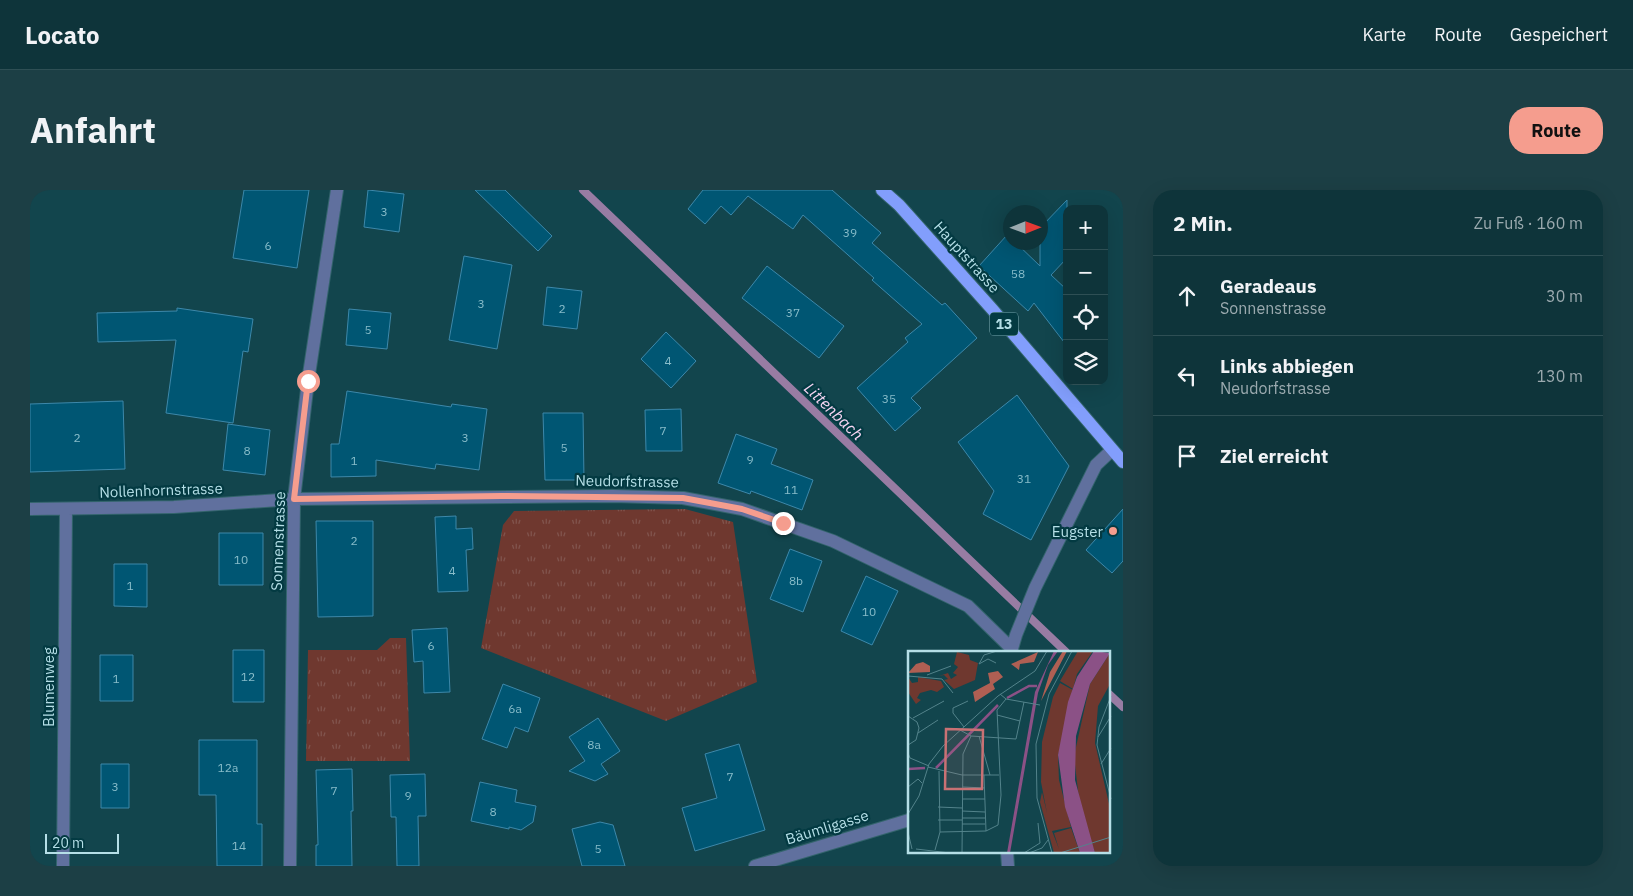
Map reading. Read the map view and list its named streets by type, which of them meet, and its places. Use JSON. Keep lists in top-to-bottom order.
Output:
{
  "streets": {
    "main road": ["Hauptstrasse", "13"],
    "street": [
      "Neudorfstrasse",
      "Nollenhornstrasse",
      "Sonnenstrasse",
      "Blumenweg",
      "Bäumligasse"
    ]
  },
  "crossings": [
    ["Neudorfstrasse", "Nollenhornstrasse"],
    ["Neudorfstrasse", "Sonnenstrasse"],
    ["Nollenhornstrasse", "Sonnenstrasse"],
    ["Nollenhornstrasse", "Blumenweg"]
  ],
  "water": ["Littenbach"],
  "places": ["Eugster"],
  "house_numbers": [
    "3",
    "39",
    "6",
    "58",
    "3",
    "2",
    "37",
    "5",
    "4",
    "35",
    "7",
    "2",
    "3",
    "5",
    "8",
    "9",
    "1",
    "31",
    "11",
    "2",
    "10",
    "4",
    "8b",
    "1",
    "10",
    "6",
    "12",
    "1",
    "6a",
    "8a",
    "12a",
    "7",
    "3",
    "7",
    "9",
    "8",
    "14",
    "5"
  ],
  "scale_bar": "20 m",
  "north": "right",
  "page": {
    "header": "Locato",
    "nav": ["Karte", "Route", "Gespeichert"],
    "title": "Anfahrt",
    "buttons": "Route",
    "heading": ["2 Min.", "Zu Fuß · 160 m"],
    "map_buttons": ["+", "−"],
    "list": [
      ["Geradeaus", "Sonnenstrasse", "30 m"],
      ["Links abbiegen", "Neudorfstrasse", "130 m"],
      "Ziel erreicht"
    ],
    "scale": "20 m"
  }
}
